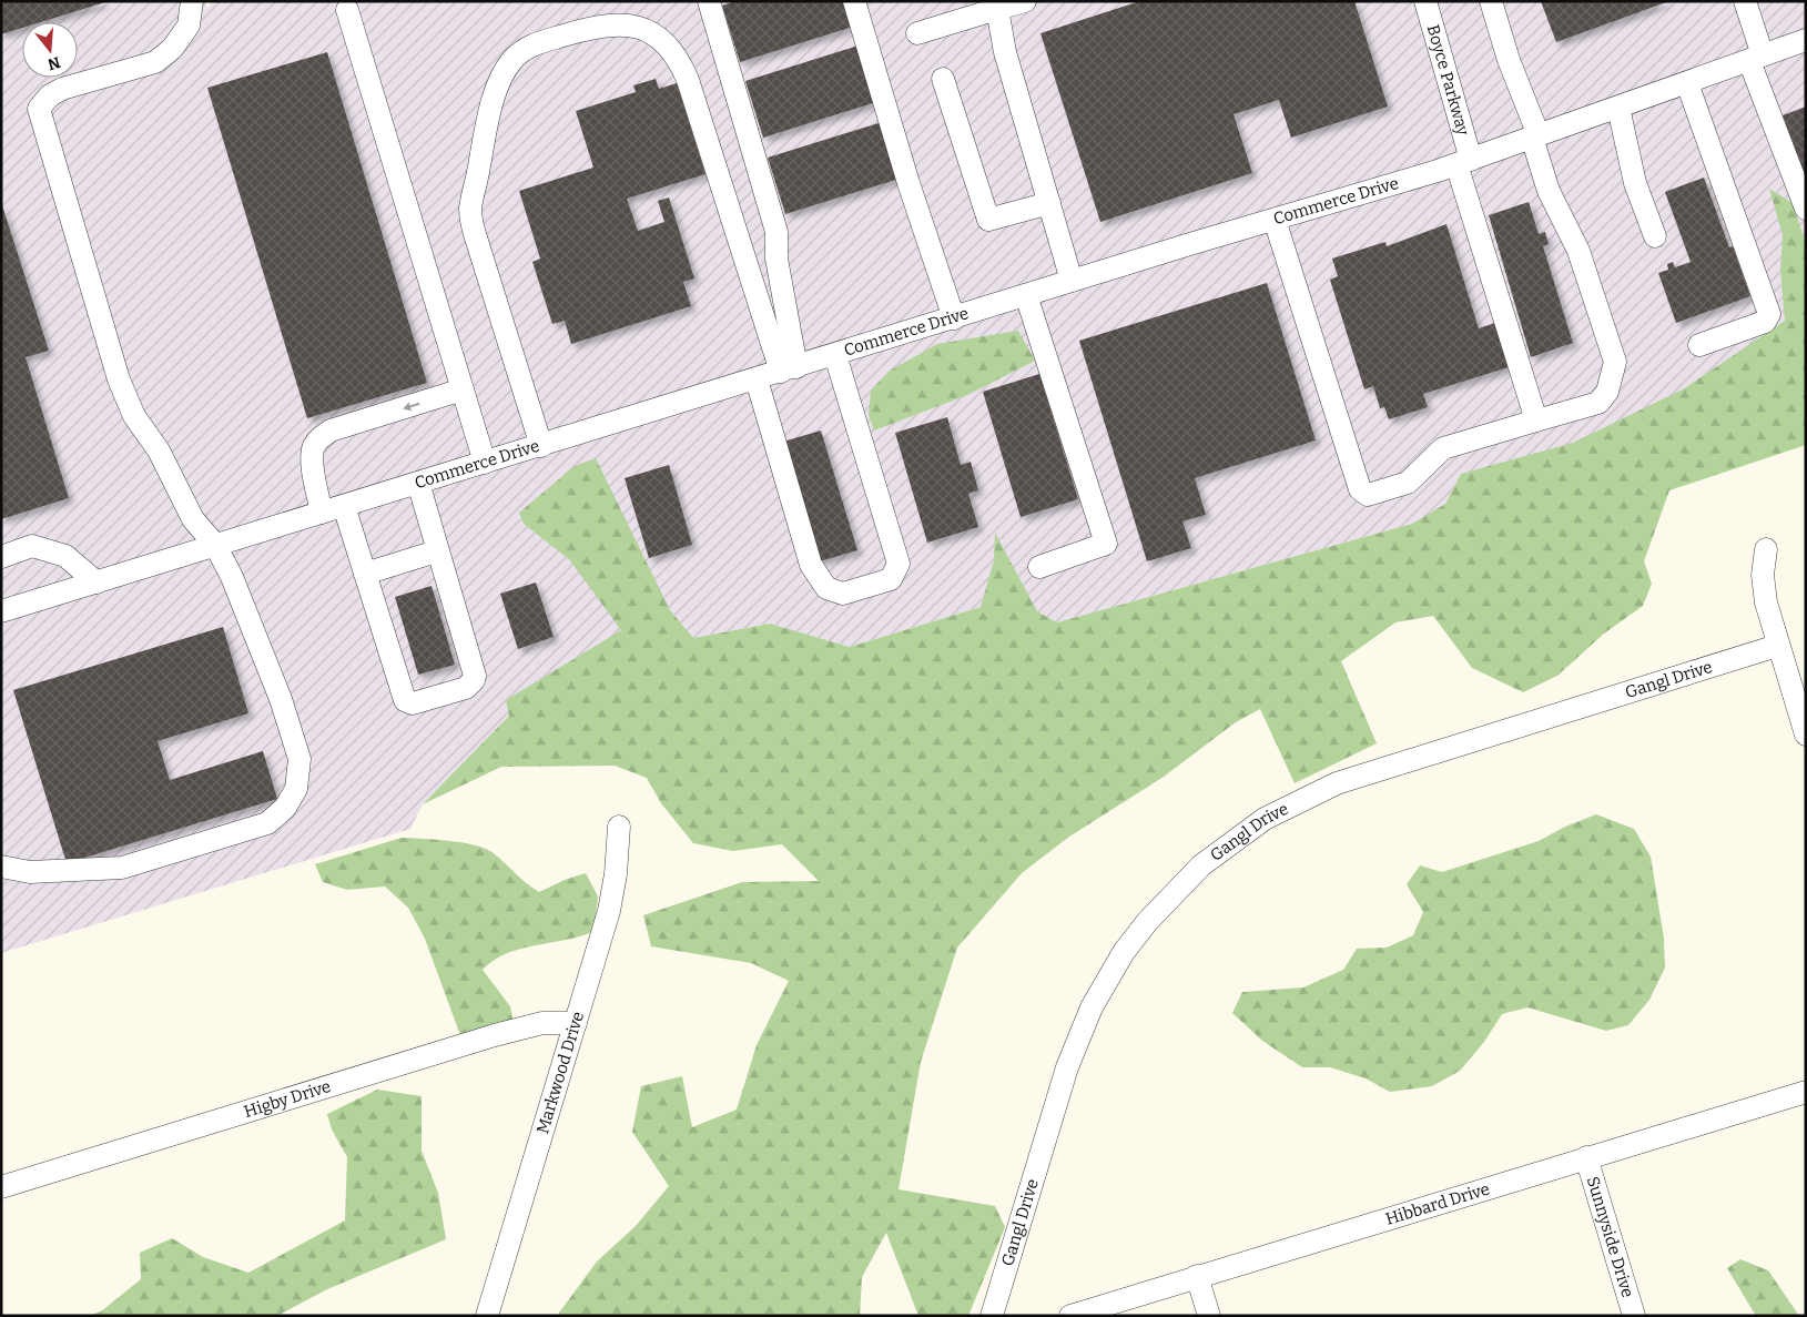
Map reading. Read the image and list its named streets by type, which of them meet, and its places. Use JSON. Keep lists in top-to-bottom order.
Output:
{
  "streets": {
    "street": [
      "Boyce Parkway",
      "Commerce Drive",
      "Gangl Drive",
      "Markwood Drive",
      "Higby Drive",
      "Hibbard Drive",
      "Sunnyside Drive"
    ]
  },
  "crossings": [
    ["Boyce Parkway", "Commerce Drive"],
    ["Markwood Drive", "Higby Drive"],
    ["Hibbard Drive", "Sunnyside Drive"]
  ],
  "north": "bottom"
}
